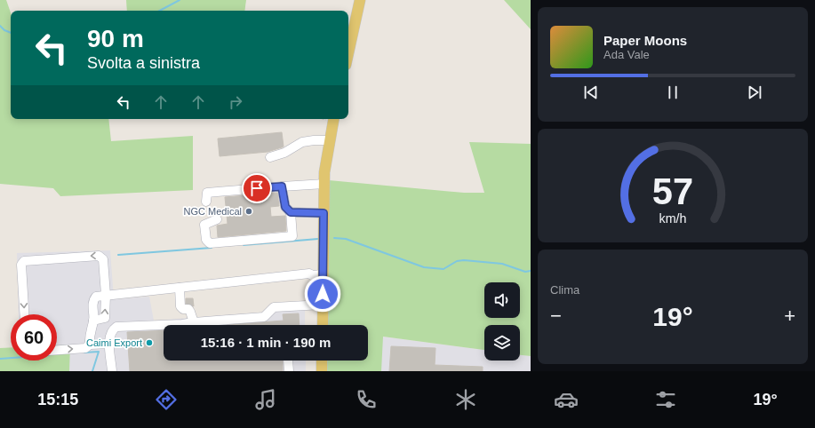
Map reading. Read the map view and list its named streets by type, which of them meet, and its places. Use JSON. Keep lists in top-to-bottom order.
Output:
{
  "places": ["NGC Medical", "Caimi Export"],
  "page": {
    "turn": ["90 m", "Svolta a sinistra"],
    "song": ["Paper Moons", "Ada Vale"],
    "tile": "Clima",
    "heat": ["−", "19°", "+"],
    "limit": "60",
    "trip": "15:16 · 1 min · 190 m",
    "tabs": ["15:15", "19°"],
    "gauge": ["57", "km/h"]
  }
}
